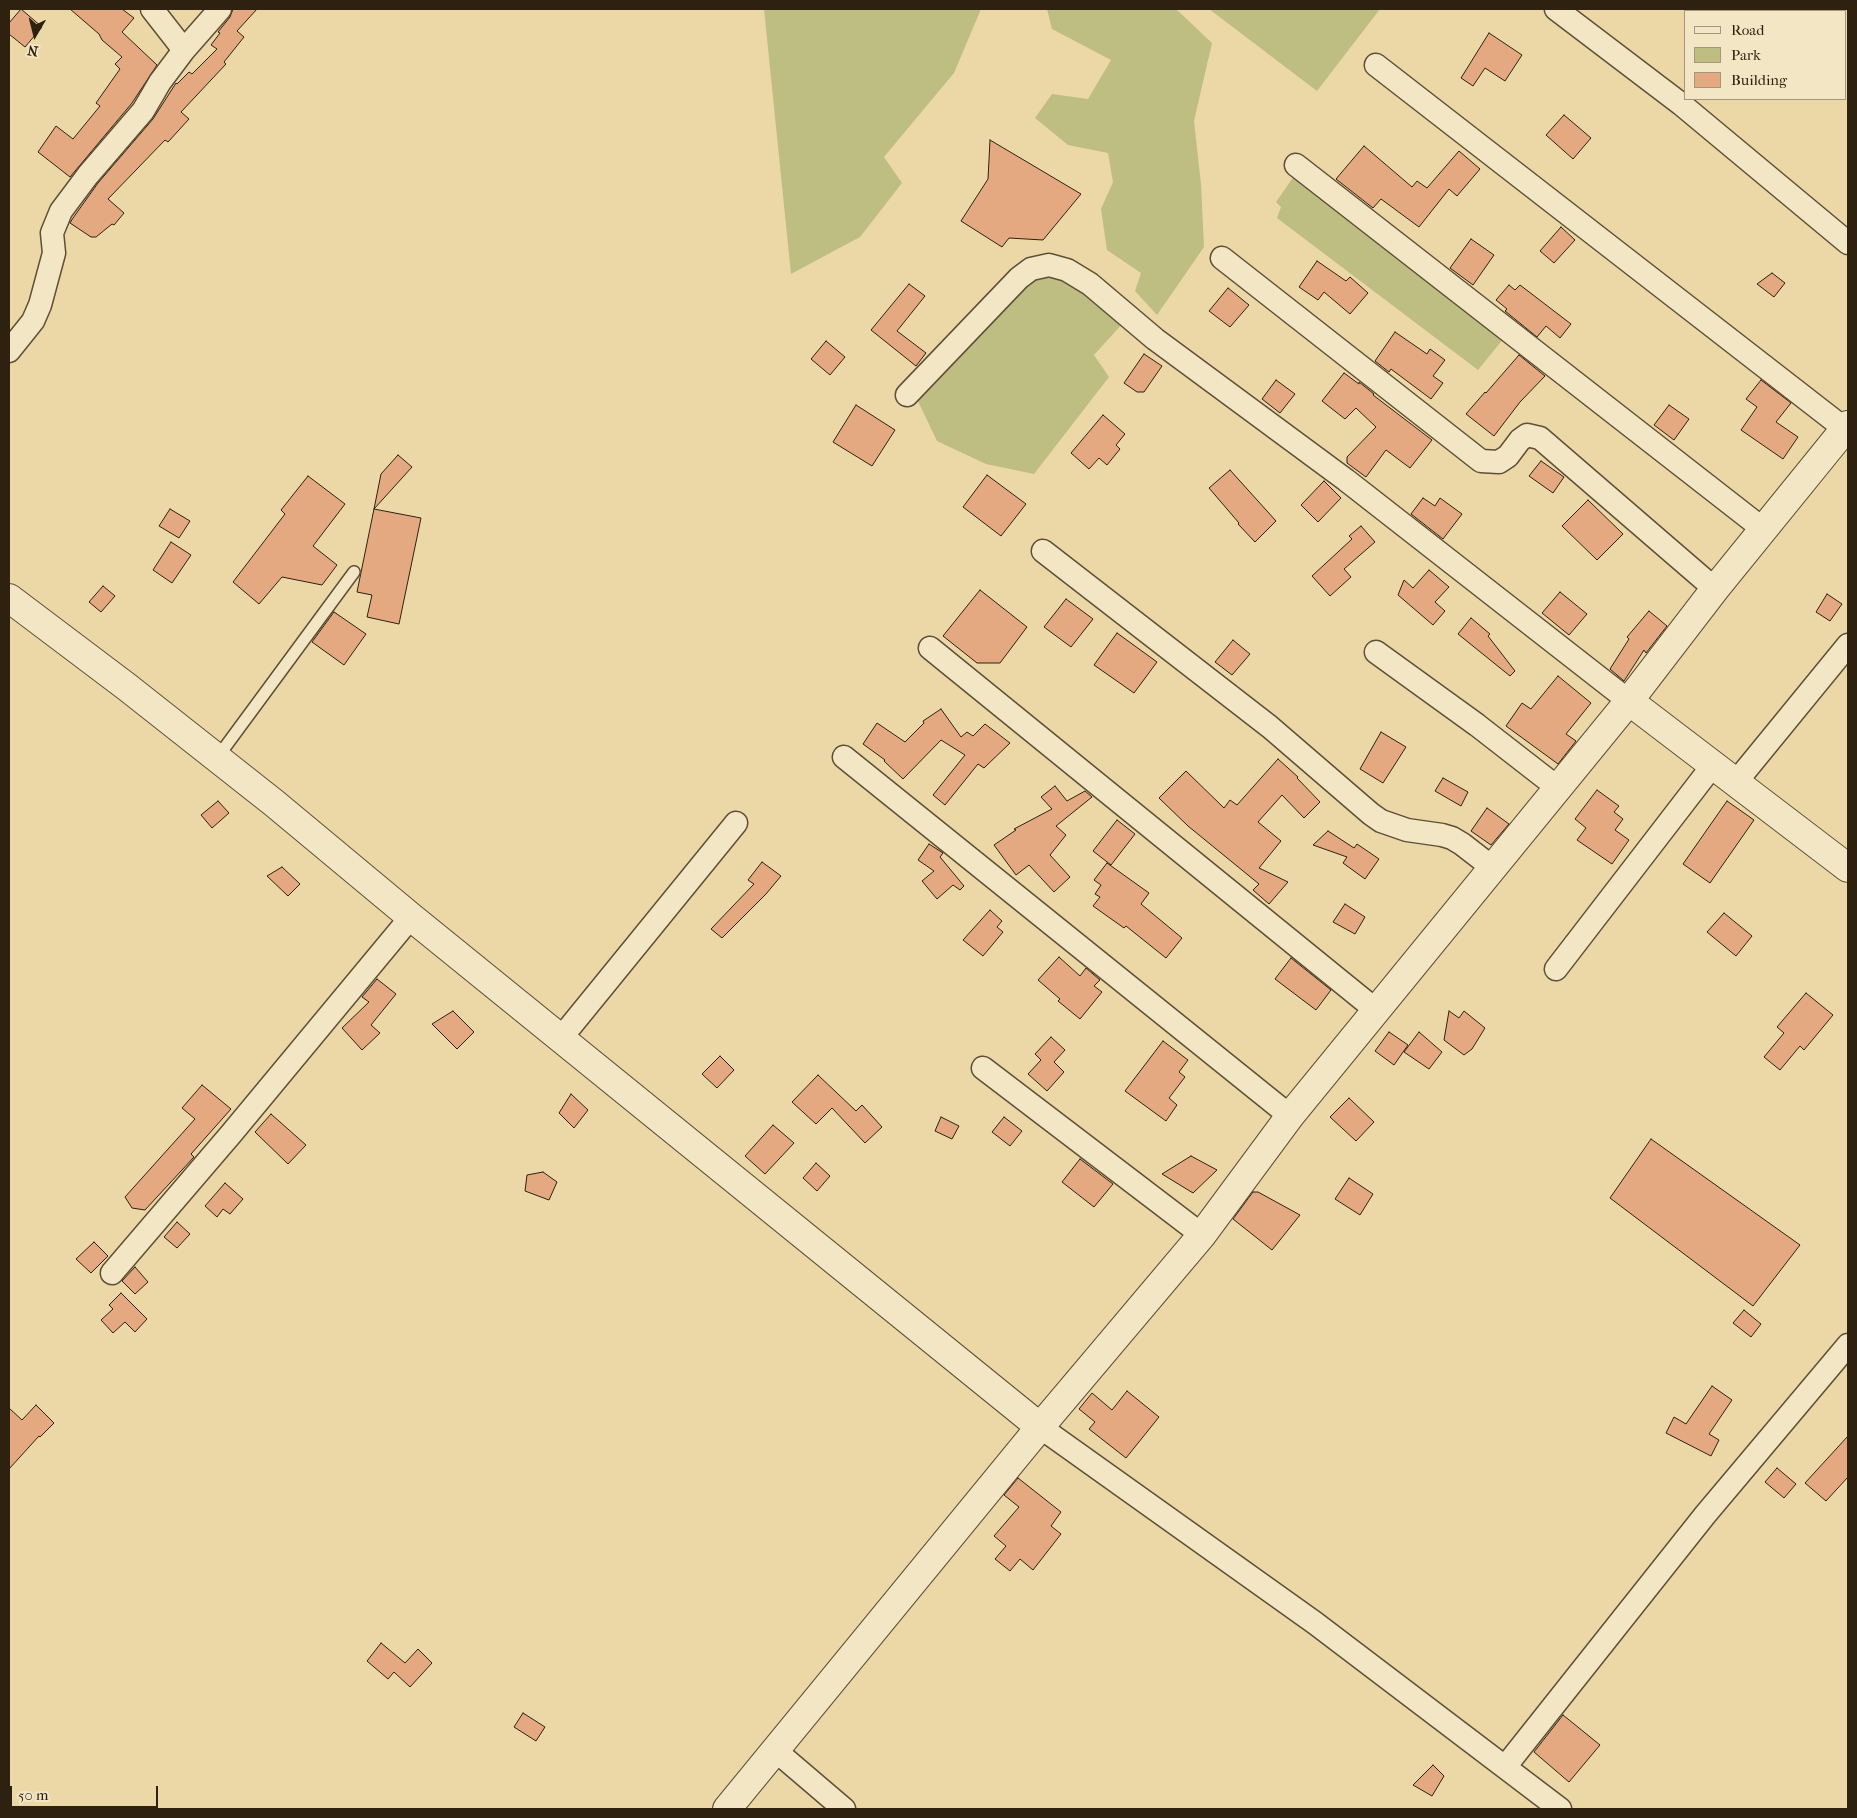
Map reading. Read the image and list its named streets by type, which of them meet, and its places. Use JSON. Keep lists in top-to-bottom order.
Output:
{
  "legend": ["Road", "Park", "Building"],
  "scale_bar": "50 m",
  "north": "bottom"
}
